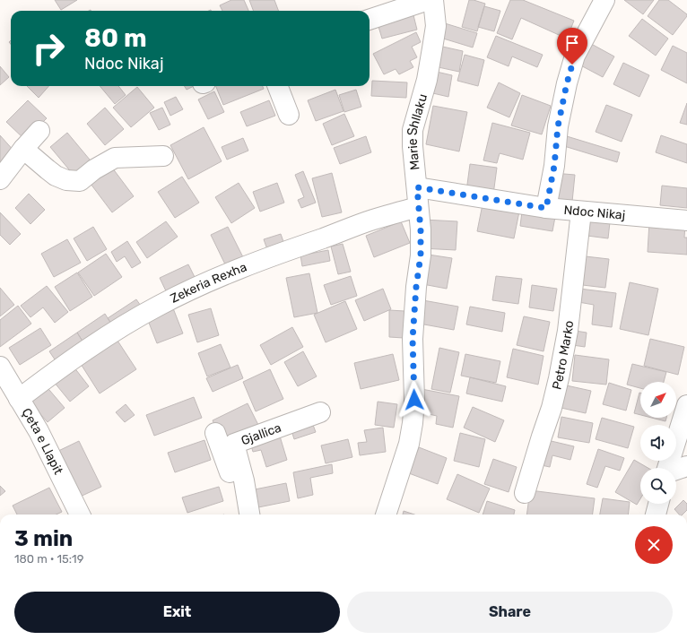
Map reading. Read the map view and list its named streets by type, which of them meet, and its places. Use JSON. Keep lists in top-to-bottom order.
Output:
{
  "streets": {
    "street": [
      "Marie Shllaku",
      "Ndoc Nikaj",
      "Zekeria Rexha",
      "Petro Marko",
      "Gjallica",
      "Çeta e Llapit"
    ]
  },
  "crossings": [
    ["Marie Shllaku", "Ndoc Nikaj"],
    ["Marie Shllaku", "Zekeria Rexha"],
    ["Ndoc Nikaj", "Petro Marko"],
    ["Zekeria Rexha", "Çeta e Llapit"]
  ],
  "north": "top right",
  "page": {
    "turn": ["80 m", "Ndoc Nikaj"],
    "heading": ["3 min", "180 m · 15:19"],
    "buttons": ["Exit", "Share"]
  }
}
